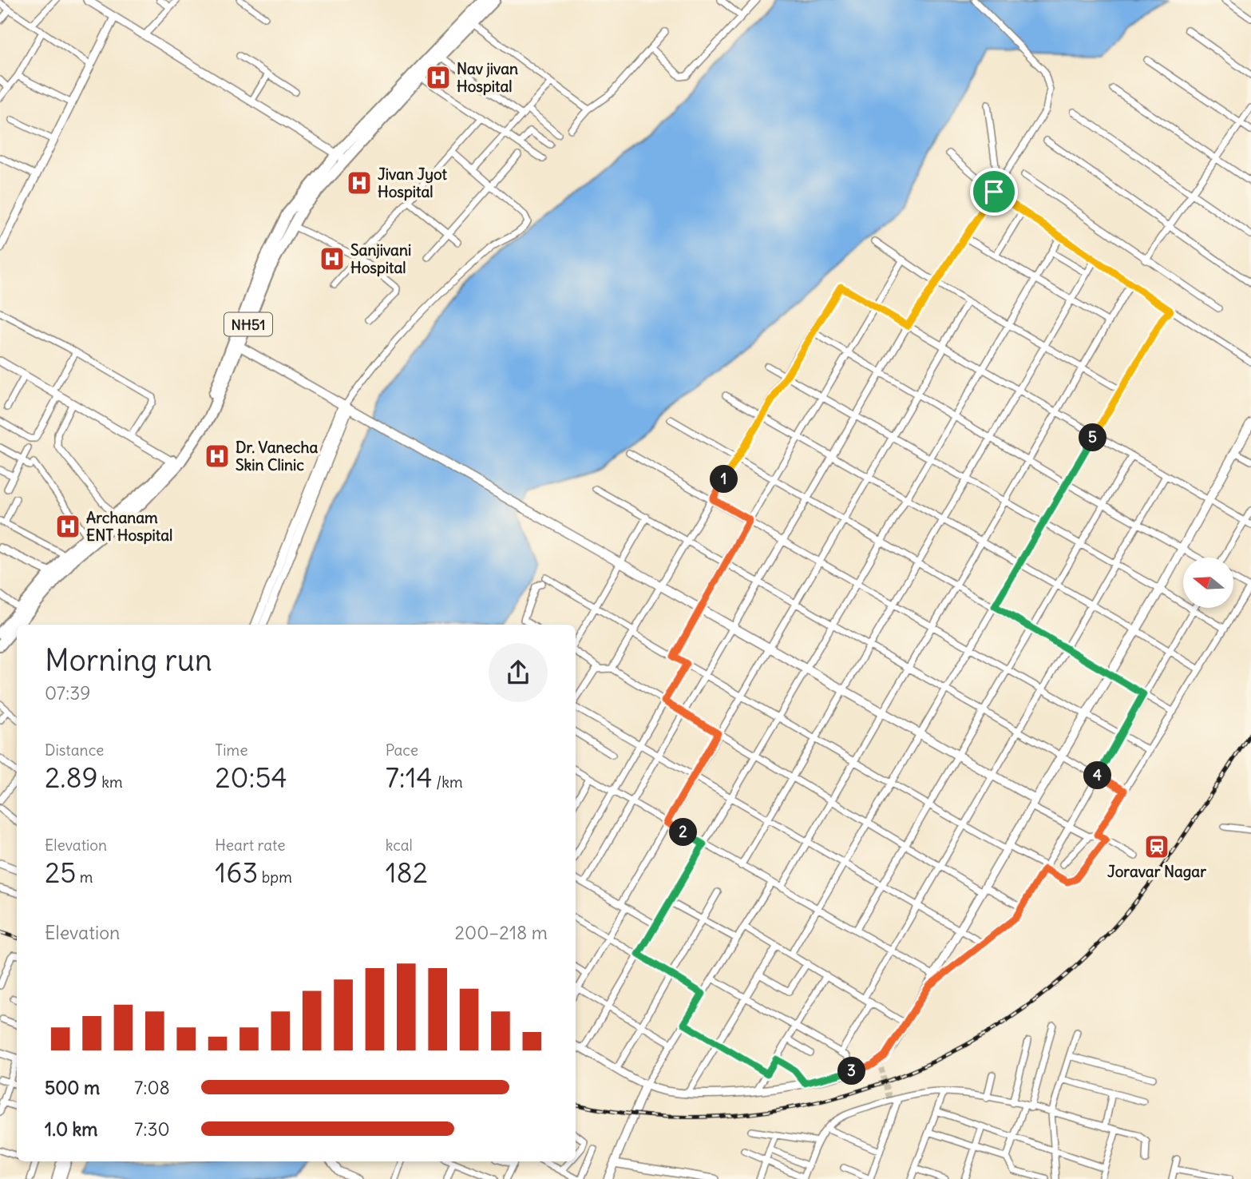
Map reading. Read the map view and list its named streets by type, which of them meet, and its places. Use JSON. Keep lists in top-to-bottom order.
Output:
{
  "streets": {
    "highway": ["NH51"]
  },
  "places": {
    "hospital": [
      "Nav jivan Hospital",
      "Jivan Jyot Hospital",
      "Sanjivani Hospital",
      "Dr. Vanecha Skin Clinic",
      "Archanam ENT Hospital"
    ],
    "station": ["Joravar Nagar"]
  },
  "north": "left",
  "page": {
    "pins": [
      "5",
      "1",
      "4",
      "2",
      "3"
    ],
    "heading": ["Morning run", "07:39"],
    "stats": [
      ["Distance", "2.89 km"],
      ["Time", "20:54"],
      ["Pace", "7:14 /km"],
      ["Elevation", "25 m"],
      ["Heart rate", "163 bpm"],
      ["kcal", "182"]
    ],
    "chart": ["Elevation", "200–218 m"],
    "list": [
      {
        "name": "500 m",
        "note": "7:08"
      },
      {
        "name": "1.0 km",
        "note": "7:30"
      }
    ]
  }
}
